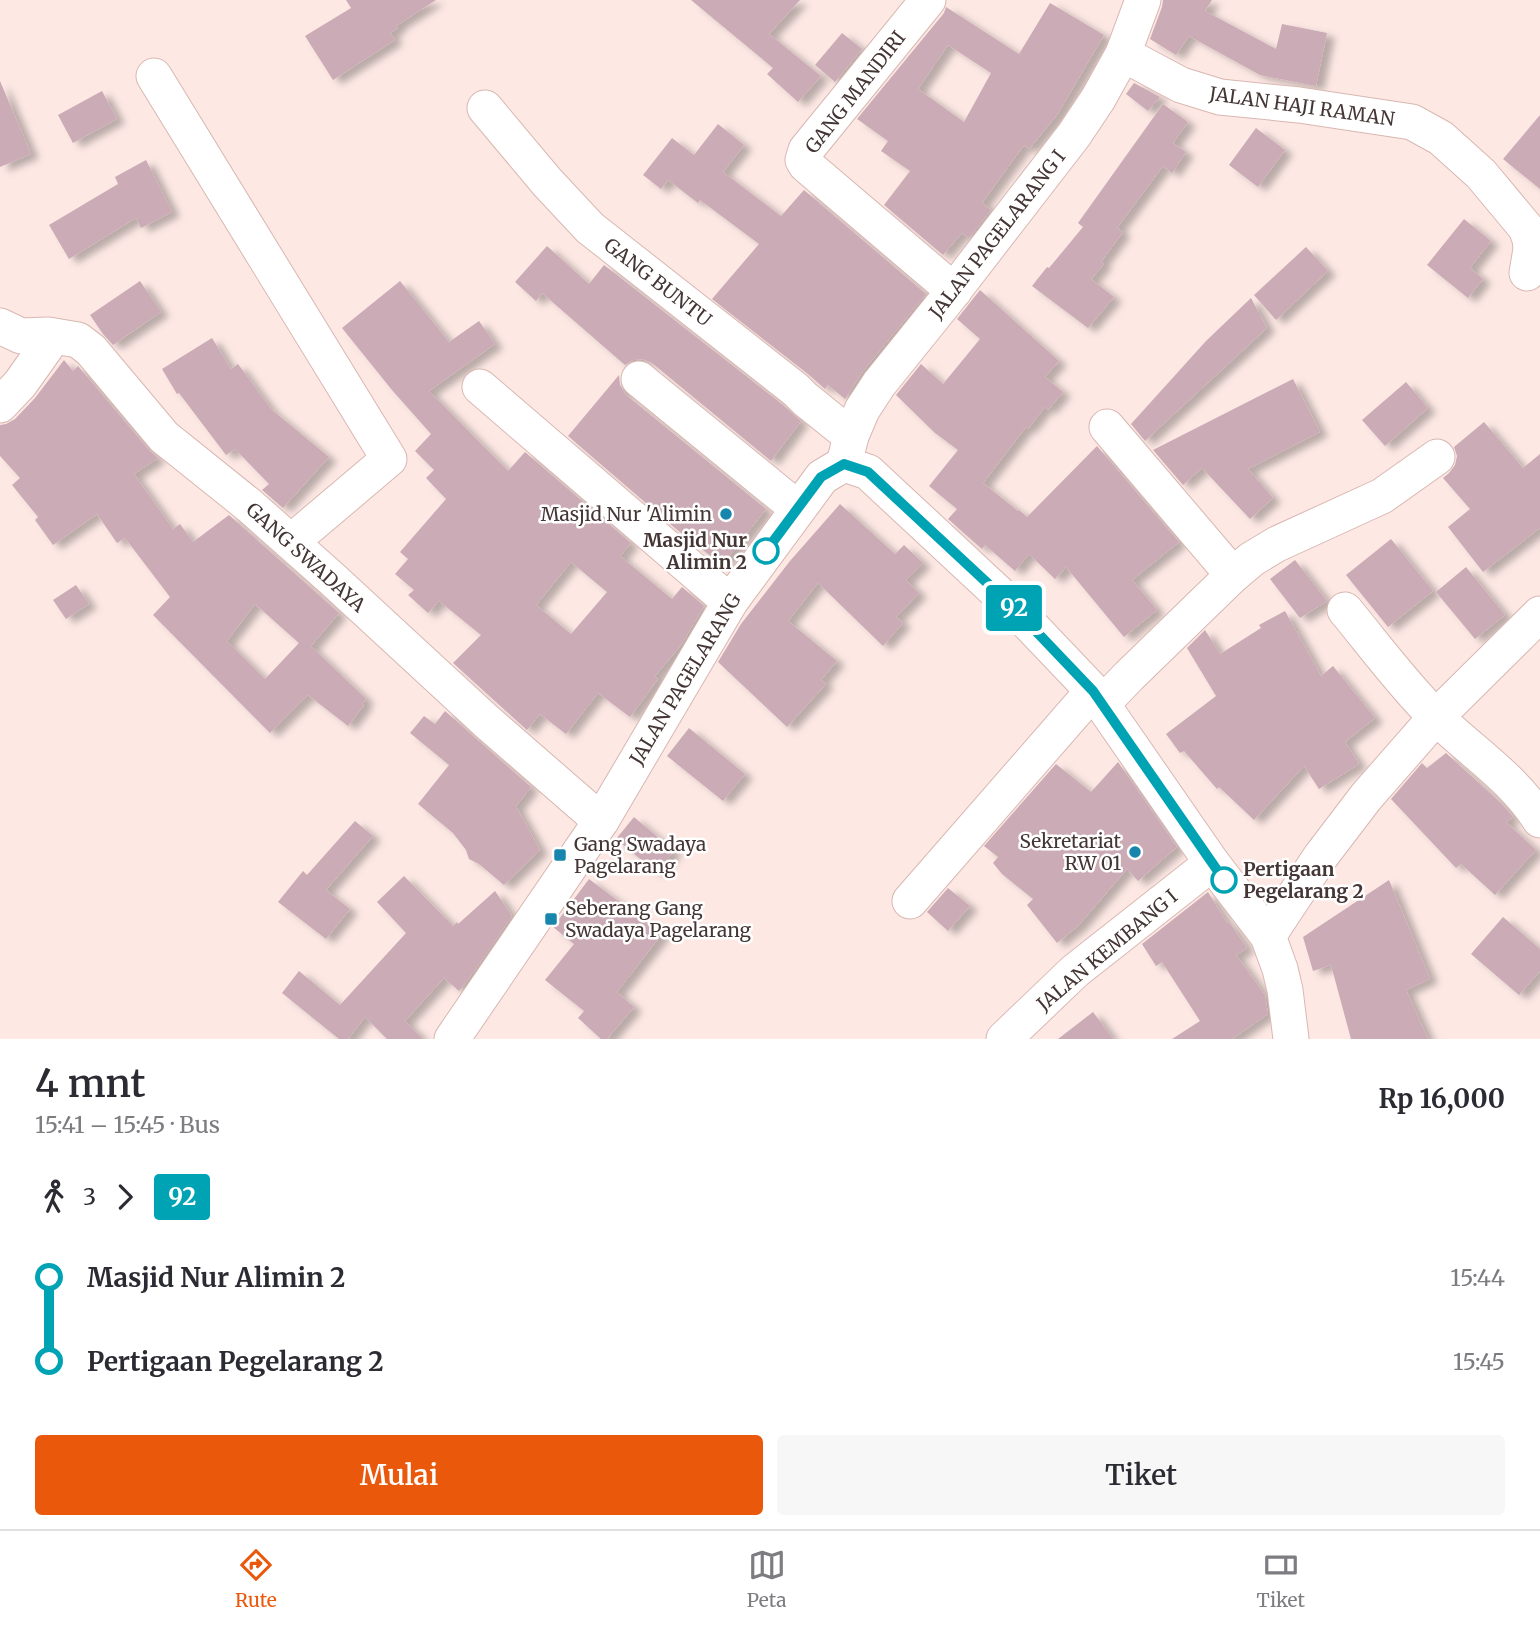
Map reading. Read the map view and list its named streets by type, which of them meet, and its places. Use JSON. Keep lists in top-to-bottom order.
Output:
{
  "streets": {
    "street": [
      "GANG MANDIRI",
      "JALAN HAJI RAMAN",
      "JALAN PAGELARANG I",
      "GANG BUNTU",
      "GANG SWADAYA",
      "JALAN PAGELARANG",
      "JALAN KEMBANG I"
    ]
  },
  "crossings": [
    ["GANG MANDIRI", "JALAN PAGELARANG I"],
    ["JALAN HAJI RAMAN", "JALAN PAGELARANG I"],
    ["JALAN PAGELARANG I", "GANG BUNTU"],
    ["JALAN PAGELARANG I", "JALAN PAGELARANG"],
    ["GANG BUNTU", "JALAN PAGELARANG"],
    ["GANG SWADAYA", "JALAN PAGELARANG"]
  ],
  "places": {
    "other": [
      "Masjid Nur 'Alimin",
      "Masjid Nur Alimin 2",
      "Sekretariat RW 01",
      "Pertigaan Pegelarang 2"
    ],
    "transit": ["Gang Swadaya Pagelarang", "Seberang Gang Swadaya Pagelarang"]
  },
  "lines": ["bus line 92"],
  "page": {
    "on_map": "92",
    "heading": ["4 mnt", "15:41 – 15:45 · Bus", "Rp 16,000"],
    "legs": ["3", "92"],
    "list": [
      {
        "name": "Masjid Nur Alimin 2",
        "value": "15:44"
      },
      {
        "name": "Pertigaan Pegelarang 2",
        "value": "15:45"
      }
    ],
    "buttons": ["Mulai", "Tiket"],
    "tabs": ["Rute", "Peta", "Tiket"]
  }
}
